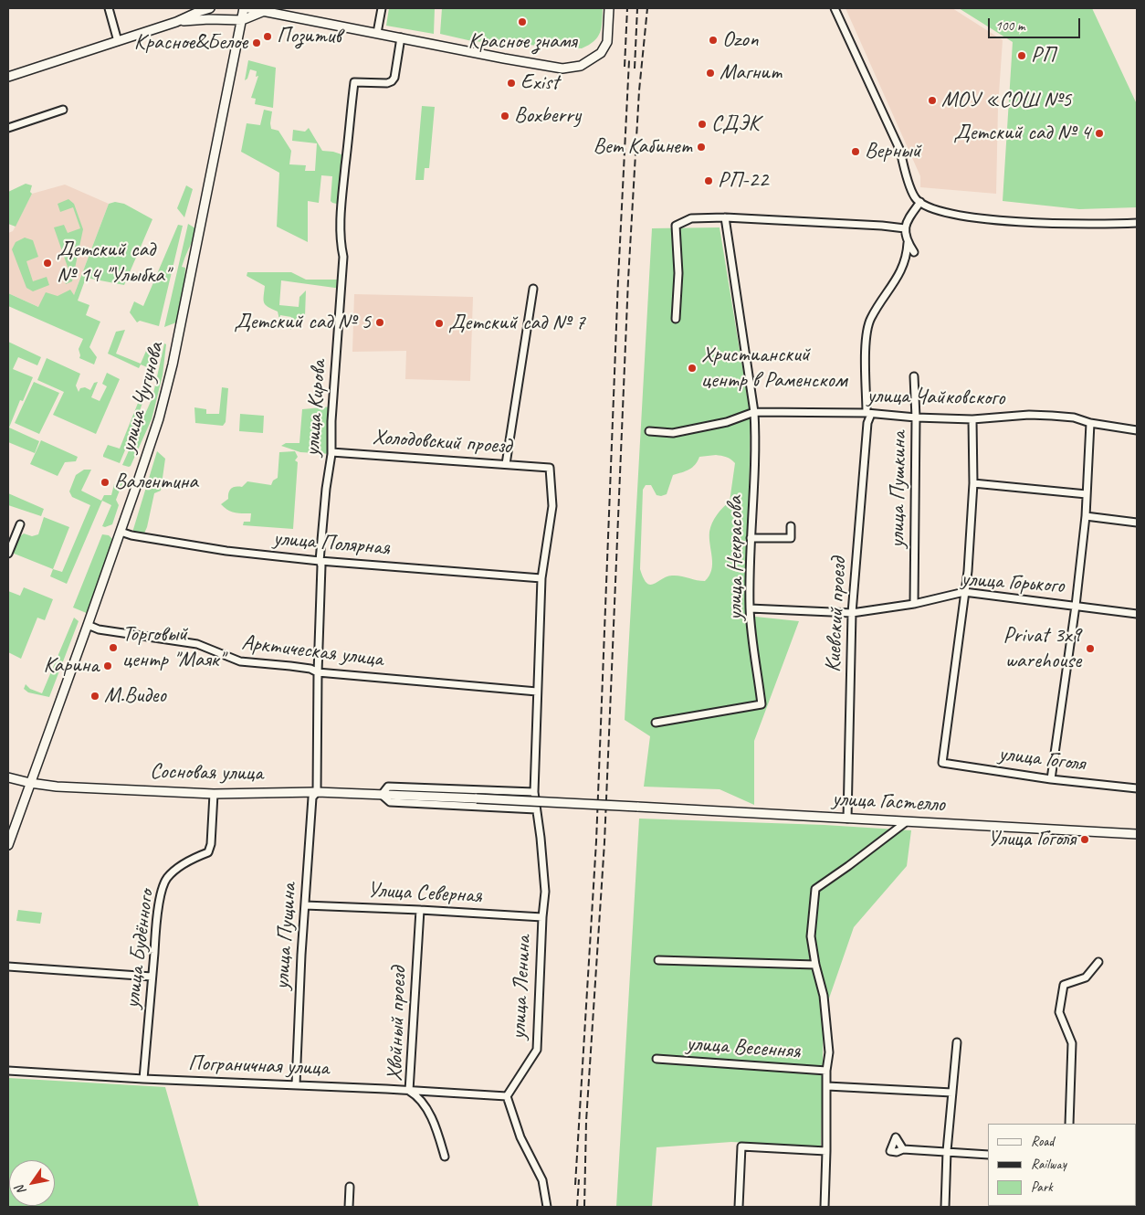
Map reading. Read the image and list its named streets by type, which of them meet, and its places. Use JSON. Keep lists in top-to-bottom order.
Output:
{
  "streets": {
    "main road": ["улица Чугунова", "Сосновая улица", "улица Гастелло"],
    "street": [
      "улица Чайковского",
      "улица Кирова",
      "Холодовский проезд",
      "улица Пушкина",
      "улица Полярная",
      "улица Некрасова",
      "улица Горького",
      "Киевский проезд",
      "Арктическая улица",
      "улица Гоголя",
      "Улица Северная",
      "улица Пущина",
      "улица Будённого",
      "улица Ленина",
      "Хвойный проезд",
      "улица Весенняя",
      "Пограничная улица"
    ]
  },
  "crossings": [
    ["улица Чугунова", "улица Полярная"],
    ["улица Чугунова", "Арктическая улица"],
    ["улица Чугунова", "Сосновая улица"],
    ["улица Чайковского", "улица Пушкина"],
    ["улица Чайковского", "улица Некрасова"],
    ["улица Чайковского", "Киевский проезд"],
    ["улица Кирова", "Холодовский проезд"],
    ["улица Кирова", "улица Полярная"],
    ["улица Кирова", "Арктическая улица"],
    ["улица Кирова", "Сосновая улица"],
    ["улица Кирова", "улица Пущина"],
    ["Холодовский проезд", "улица Ленина"],
    ["улица Пушкина", "улица Горького"],
    ["улица Полярная", "улица Ленина"],
    ["улица Некрасова", "улица Горького"],
    ["улица Горького", "Киевский проезд"],
    ["улица Горького", "улица Гоголя"],
    ["Киевский проезд", "улица Гастелло"],
    ["Арктическая улица", "улица Ленина"],
    ["Сосновая улица", "улица Гастелло"],
    ["Сосновая улица", "улица Пущина"],
    ["Сосновая улица", "улица Будённого"],
    ["Улица Северная", "улица Пущина"],
    ["Улица Северная", "улица Ленина"],
    ["Улица Северная", "Хвойный проезд"],
    ["улица Пущина", "Пограничная улица"],
    ["улица Будённого", "Пограничная улица"],
    ["улица Ленина", "Пограничная улица"],
    ["Хвойный проезд", "Пограничная улица"]
  ],
  "places": [
    "Красное знамя",
    "Позитив",
    "Ozon",
    "Красное&Белое",
    "РП",
    "Магнит",
    "Exist",
    "МОУ «СОШ №5",
    "Boxberry",
    "СДЭК",
    "Детский сад № 4",
    "Вет Кабинет",
    "Верный",
    "РП-22",
    "Детский сад № 14 \"Улыбка\"",
    "Детский сад № 5",
    "Детский сад № 7",
    "Христианский центр в Раменском",
    "Валентина",
    "Торговый центр \"Маяк\"",
    "Privat 3x9 warehouse",
    "Карина",
    "М.Видео",
    "Улица Гоголя"
  ],
  "legend": ["Road", "Railway", "Park"],
  "scale_bar": "100 m",
  "north": "bottom left"
}
